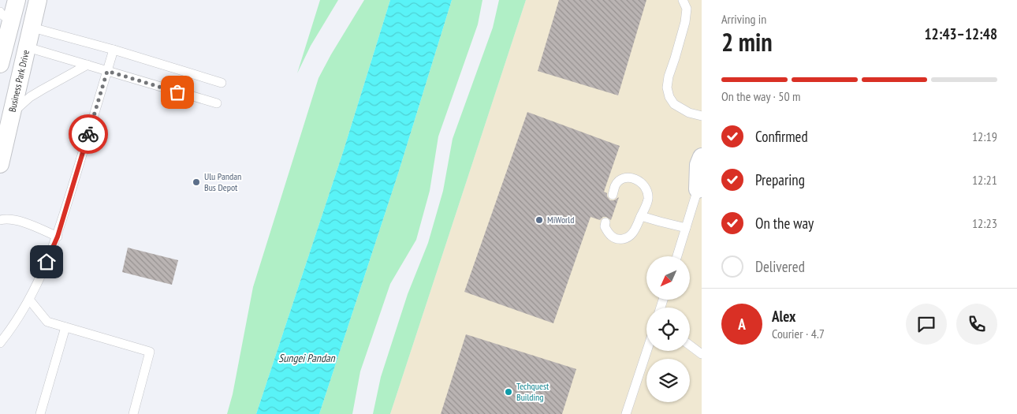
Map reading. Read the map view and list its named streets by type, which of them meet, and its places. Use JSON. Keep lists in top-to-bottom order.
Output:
{
  "streets": {
    "street": ["Business Park Drive"]
  },
  "water": ["Sungei Pandan"],
  "places": ["Ulu Pandan Bus Depot", "MiWorld", "Techquest Building"],
  "north": "bottom left",
  "page": {
    "heading": ["2 min", "Arriving in", "12:43–12:48"],
    "panel": ["Alex", "Courier · 4.7"],
    "bar": "On the way · 50 m",
    "list": [
      ["Confirmed", "12:19"],
      ["Preparing", "12:21"],
      ["On the way", "12:23"],
      "Delivered"
    ],
    "round": "A"
  }
}
